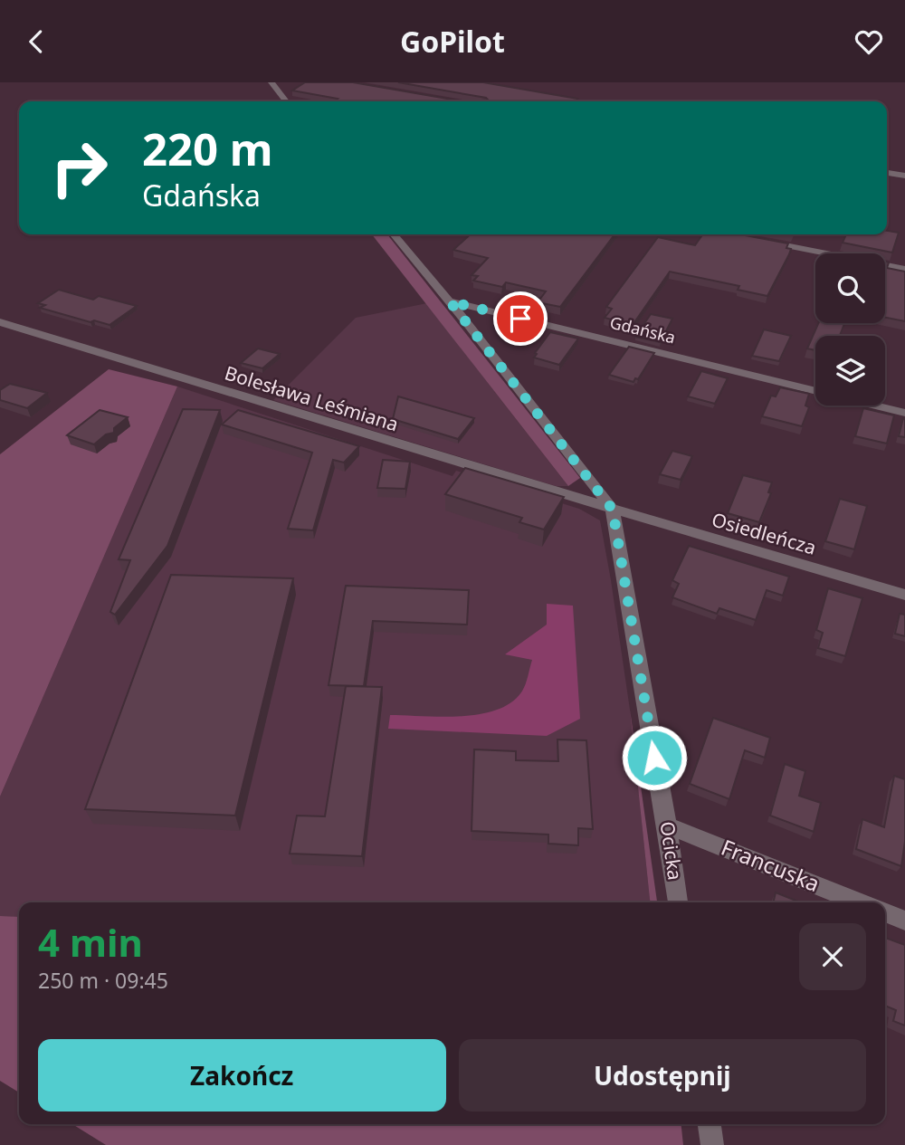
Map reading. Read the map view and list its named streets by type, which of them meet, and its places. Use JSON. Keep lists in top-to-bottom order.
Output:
{
  "streets": {
    "street": [
      "Gdańska",
      "Bolesława Leśmiana",
      "Osiedleńcza",
      "Ocicka",
      "Francuska"
    ]
  },
  "crossings": [
    ["Gdańska", "Ocicka"],
    ["Bolesława Leśmiana", "Osiedleńcza"],
    ["Bolesława Leśmiana", "Ocicka"],
    ["Osiedleńcza", "Ocicka"],
    ["Ocicka", "Francuska"]
  ],
  "page": {
    "header": "GoPilot",
    "turn": ["220 m", "Gdańska"],
    "heading": ["4 min", "250 m · 09:45"],
    "buttons": ["Zakończ", "Udostępnij"]
  }
}
